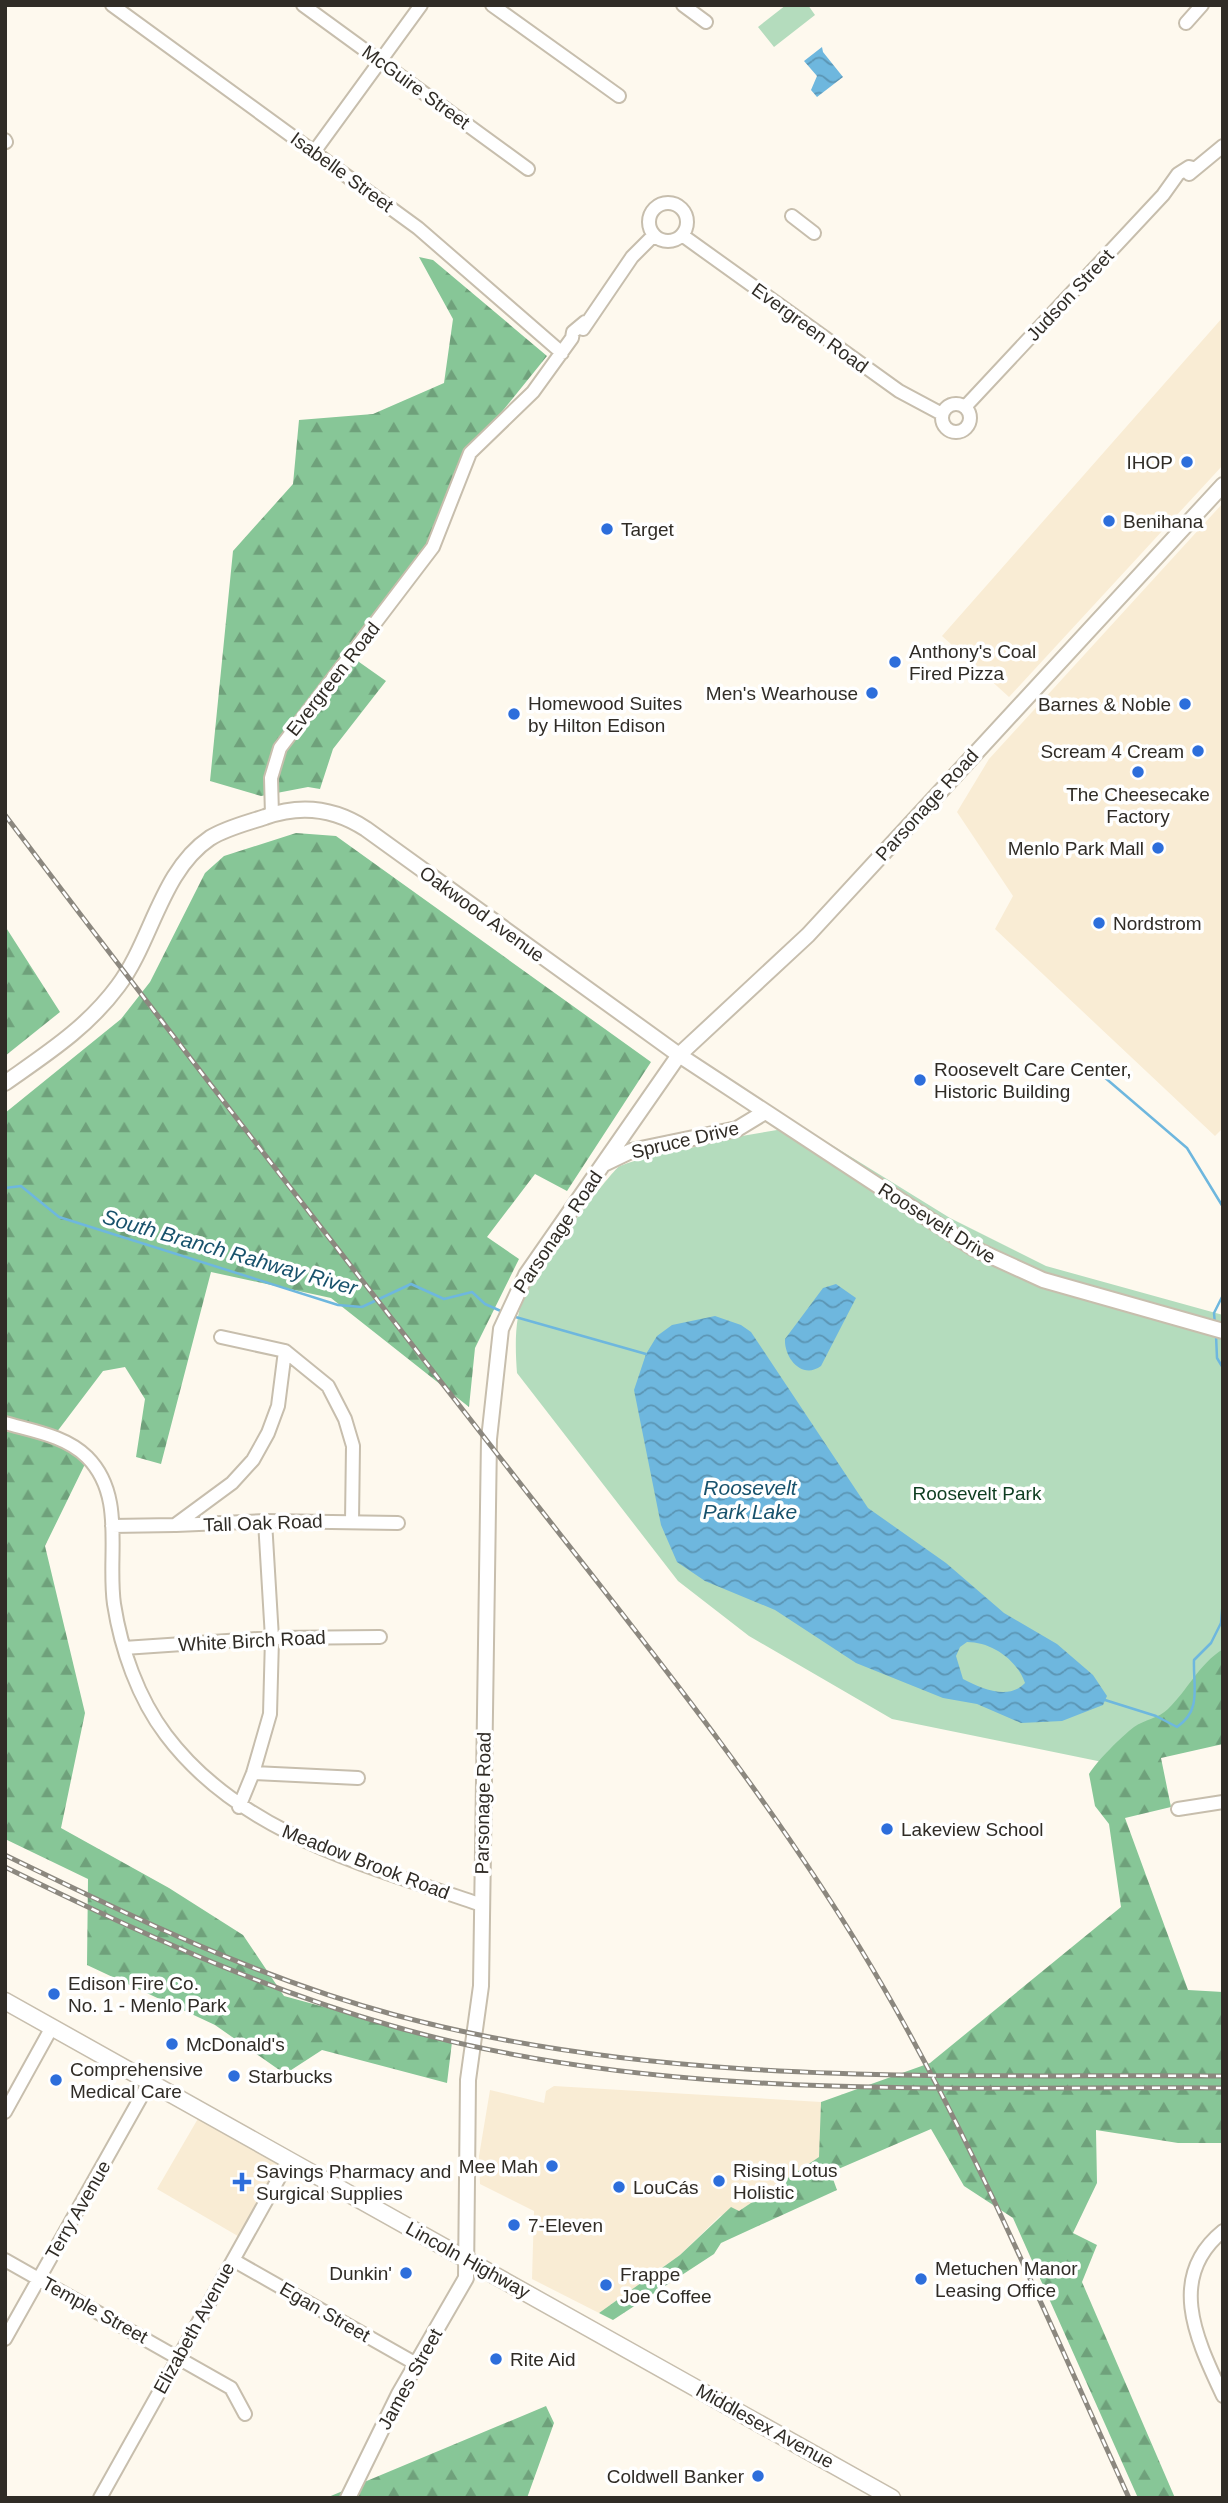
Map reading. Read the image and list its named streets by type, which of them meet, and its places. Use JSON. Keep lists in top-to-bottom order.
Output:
{
  "streets": {
    "main road": ["Lincoln Highway", "Middlesex Avenue"],
    "street": [
      "McGuire Street",
      "Isabelle Street",
      "Judson Street",
      "Evergreen Road",
      "Parsonage Road",
      "Oakwood Avenue",
      "Spruce Drive",
      "Roosevelt Drive",
      "Tall Oak Road",
      "White Birch Road",
      "Meadow Brook Road",
      "Terry Avenue",
      "Temple Street",
      "Egan Street",
      "Elizabeth Avenue",
      "James Street"
    ]
  },
  "crossings": [
    ["Isabelle Street", "Evergreen Road"],
    ["Judson Street", "Evergreen Road"],
    ["Evergreen Road", "Oakwood Avenue"],
    ["Parsonage Road", "Oakwood Avenue"],
    ["Parsonage Road", "Spruce Drive"],
    ["Parsonage Road", "Roosevelt Drive"],
    ["Parsonage Road", "Meadow Brook Road"],
    ["Parsonage Road", "Lincoln Highway"],
    ["Parsonage Road", "James Street"],
    ["Oakwood Avenue", "Roosevelt Drive"],
    ["Spruce Drive", "Roosevelt Drive"],
    ["Tall Oak Road", "Meadow Brook Road"],
    ["White Birch Road", "Meadow Brook Road"],
    ["Terry Avenue", "Lincoln Highway"],
    ["Terry Avenue", "Temple Street"],
    ["Lincoln Highway", "Elizabeth Avenue"],
    ["Lincoln Highway", "James Street"],
    ["Lincoln Highway", "Middlesex Avenue"],
    ["Temple Street", "Elizabeth Avenue"],
    ["Egan Street", "Elizabeth Avenue"],
    ["Egan Street", "James Street"]
  ],
  "water": ["South Branch Rahway River", "Roosevelt Park Lake"],
  "parks": ["Roosevelt Park"],
  "places": {
    "other": [
      "IHOP",
      "Benihana",
      "Target",
      "Anthony's Coal Fired Pizza",
      "Men's Wearhouse",
      "Barnes & Noble",
      "Homewood Suites by Hilton Edison",
      "Scream 4 Cream",
      "The Cheesecake Factory",
      "Menlo Park Mall",
      "Nordstrom",
      "Roosevelt Care Center, Historic Building",
      "Lakeview School",
      "Edison Fire Co. No. 1 - Menlo Park",
      "McDonald's",
      "Starbucks",
      "Comprehensive Medical Care",
      "Mee Mah",
      "Rising Lotus Holistic",
      "LouCás",
      "7-Eleven",
      "Dunkin'",
      "Metuchen Manor Leasing Office",
      "Frappe Joe Coffee",
      "Rite Aid",
      "Coldwell Banker"
    ],
    "health": ["Savings Pharmacy and Surgical Supplies"]
  }
}
